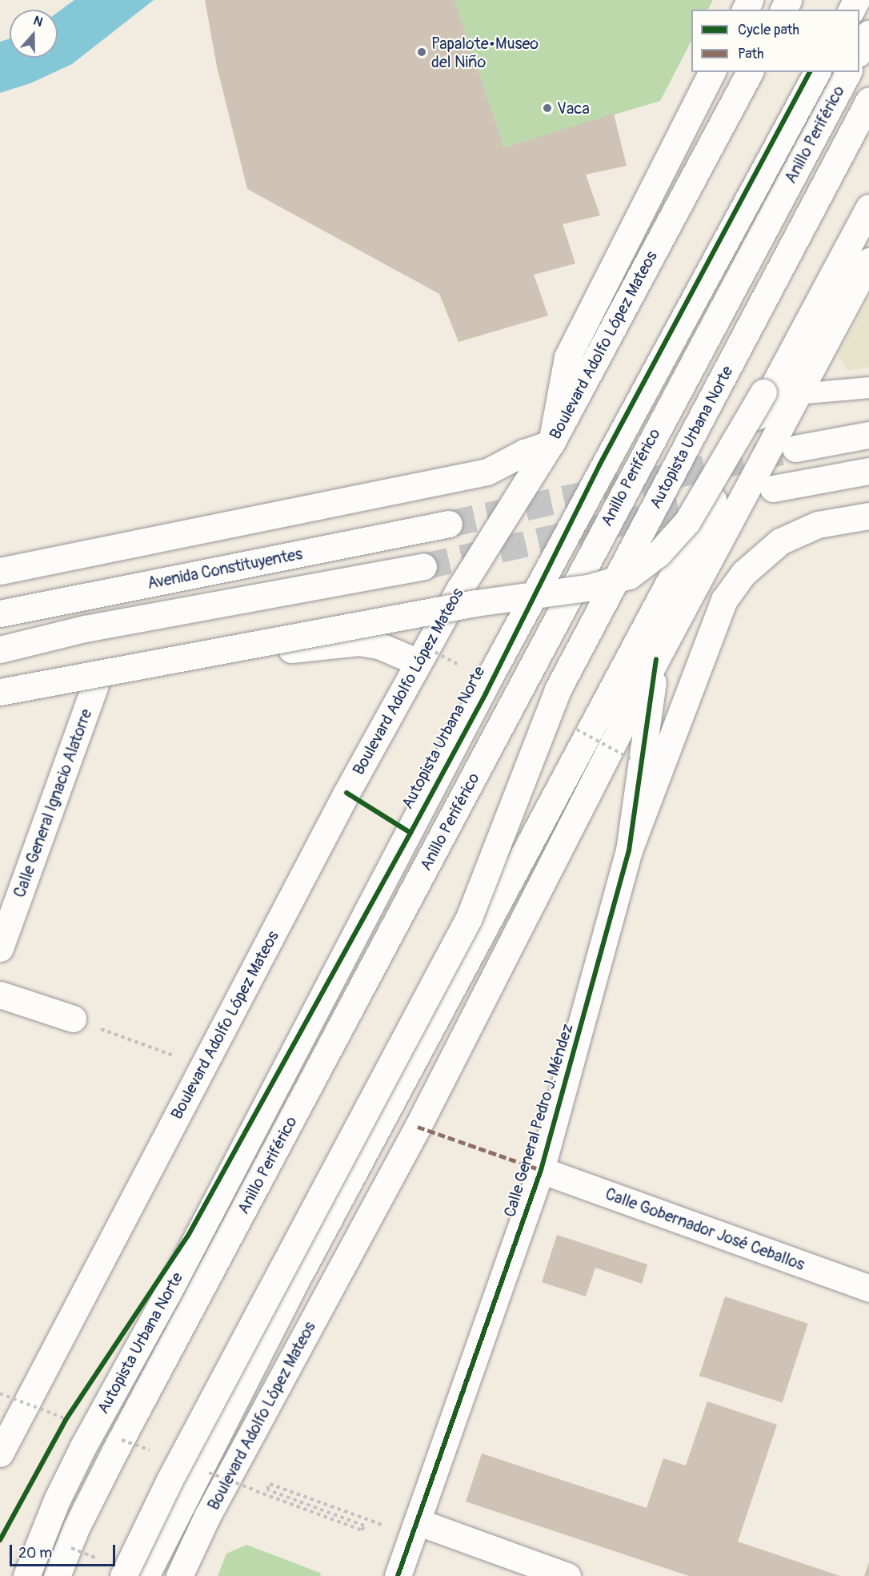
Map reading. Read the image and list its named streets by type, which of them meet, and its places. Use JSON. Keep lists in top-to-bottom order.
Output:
{
  "streets": {
    "main road": [
      "Anillo Periférico",
      "Boulevard Adolfo López Mateos",
      "Autopista Urbana Norte",
      "Avenida Constituyentes",
      "Calle General Ignacio Alatorre",
      "Calle General Pedro J. Méndez",
      "Calle Gobernador José Ceballos"
    ]
  },
  "crossings": [
    ["Boulevard Adolfo López Mateos", "Calle General Pedro J. Méndez"],
    ["Calle General Pedro J. Méndez", "Calle Gobernador José Ceballos"]
  ],
  "places": ["Papalote•Museo del Niño", "Vaca"],
  "legend": ["Cycle path", "Path"],
  "scale_bar": "20 m",
  "north": "top"
}
